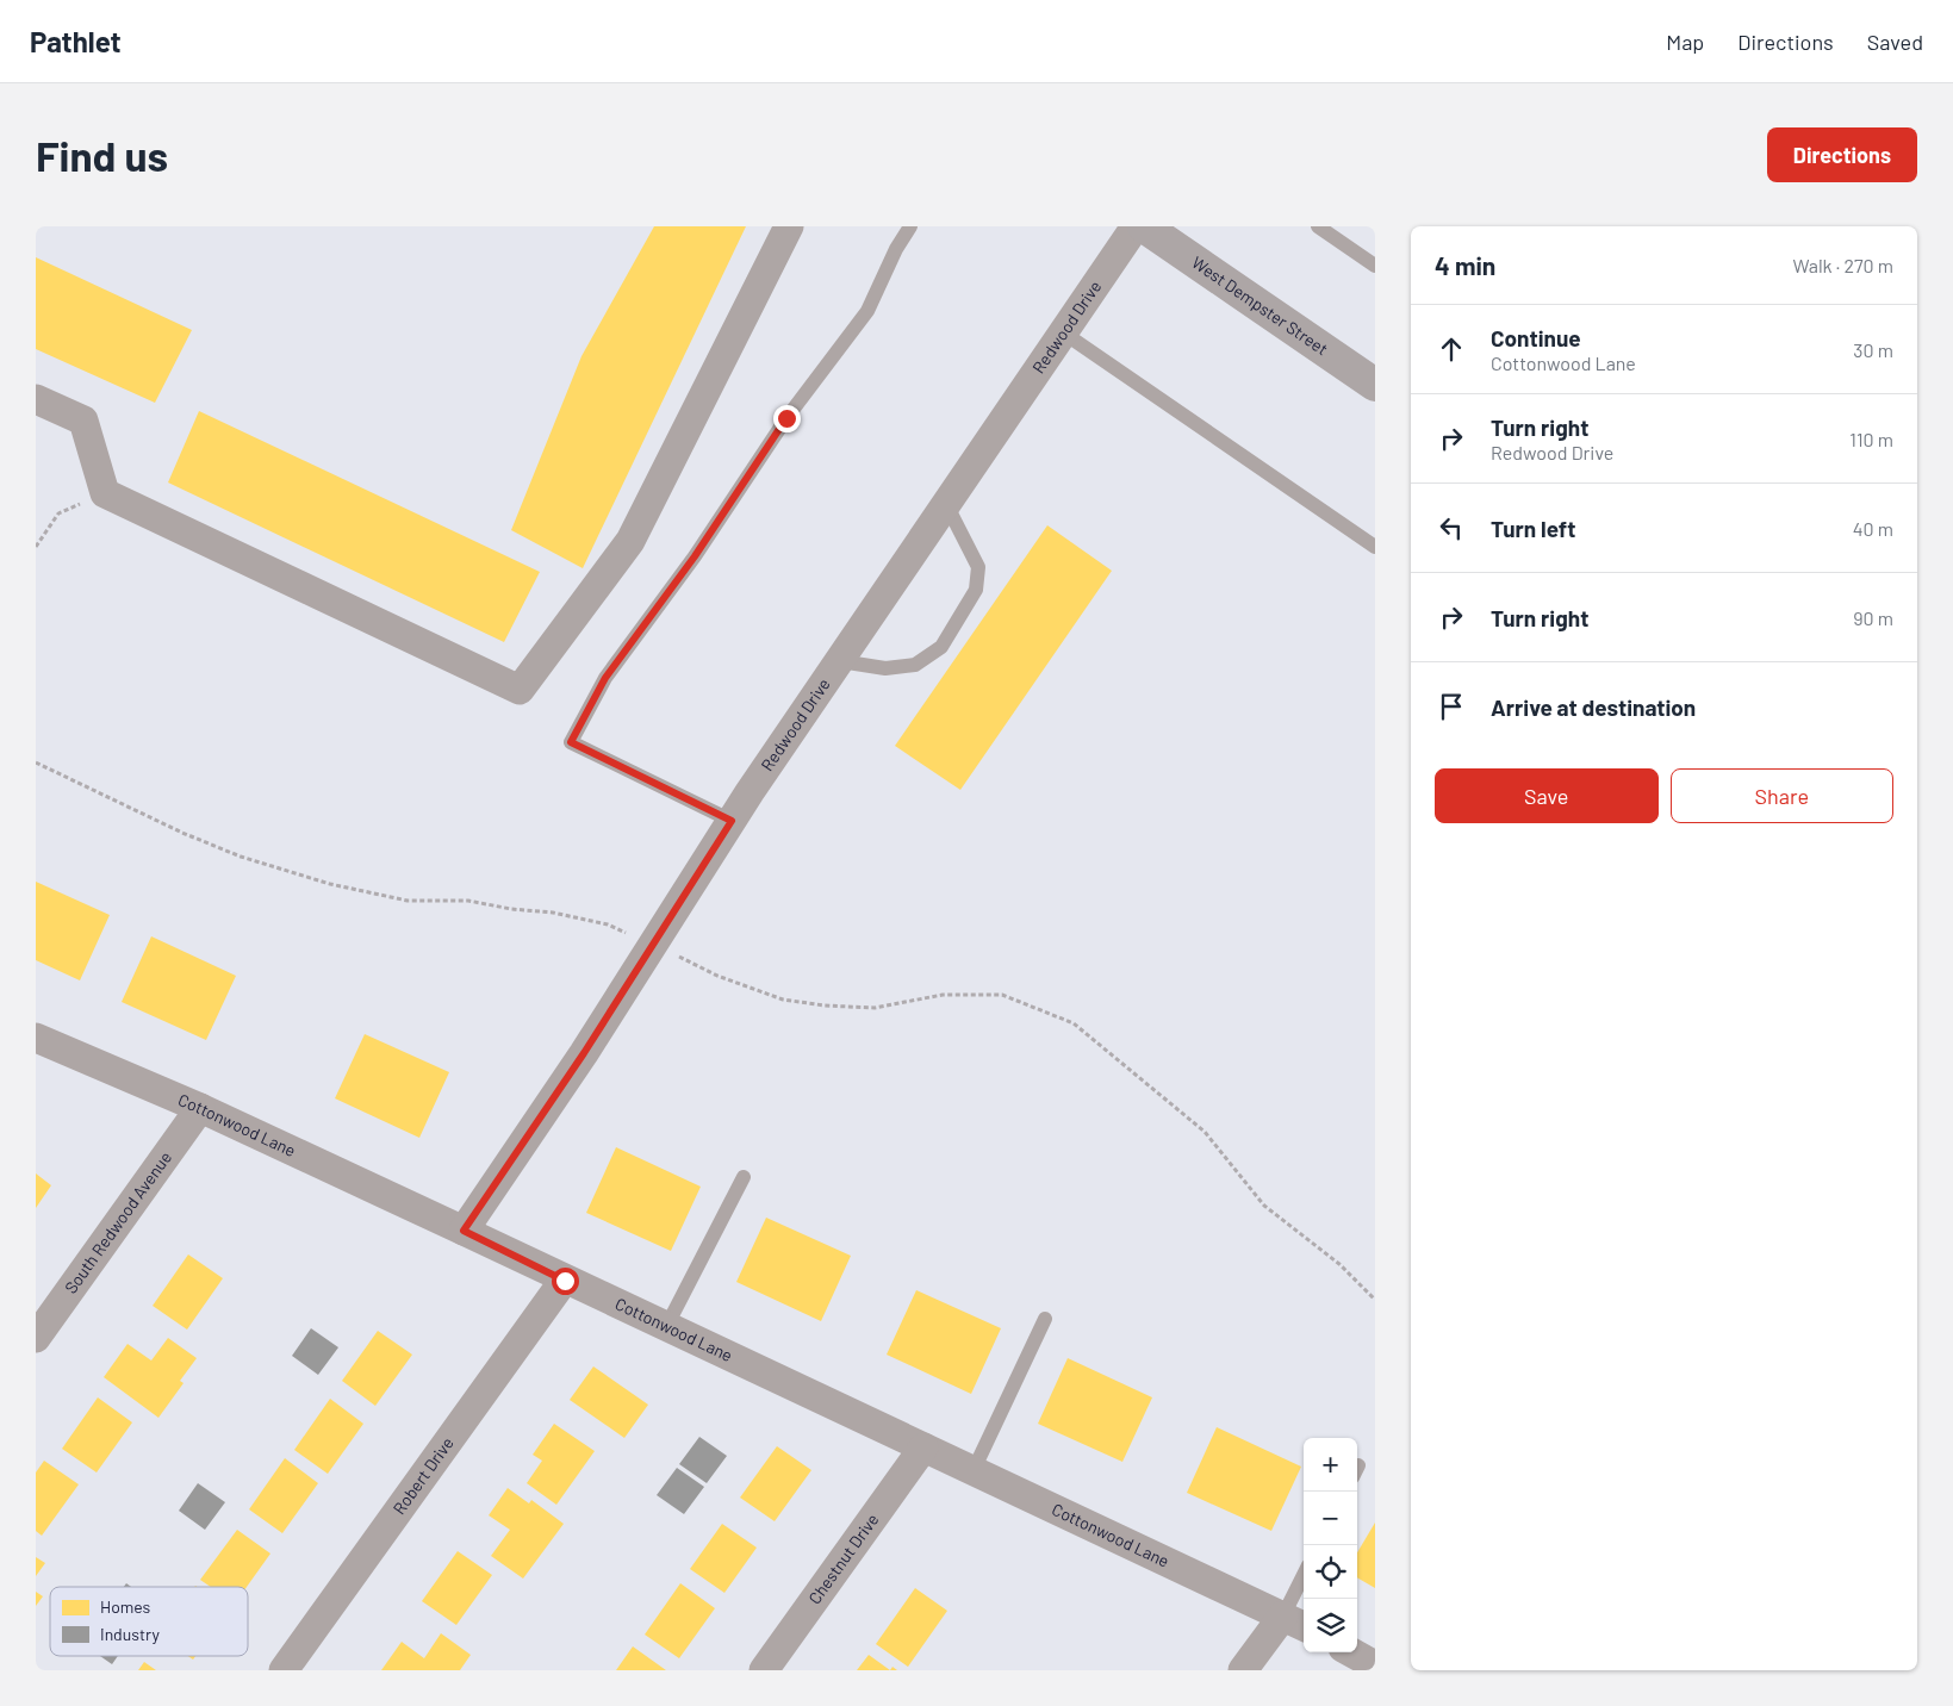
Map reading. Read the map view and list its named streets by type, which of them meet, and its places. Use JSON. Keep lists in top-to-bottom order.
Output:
{
  "streets": {
    "main road": ["West Dempster Street"],
    "street": [
      "Redwood Drive",
      "Cottonwood Lane",
      "South Redwood Avenue",
      "Robert Drive",
      "Chestnut Drive"
    ]
  },
  "crossings": [
    ["Redwood Drive", "Cottonwood Lane"],
    ["Cottonwood Lane", "South Redwood Avenue"],
    ["Cottonwood Lane", "Robert Drive"],
    ["Cottonwood Lane", "Chestnut Drive"]
  ],
  "legend": ["Homes", "Industry"],
  "page": {
    "header": "Pathlet",
    "nav": ["Map", "Directions", "Saved"],
    "buttons": [
      "Directions",
      ["Save", "Share"]
    ],
    "title": "Find us",
    "heading": ["4 min", "Walk · 270 m"],
    "list": [
      ["Continue", "Cottonwood Lane", "30 m"],
      ["Turn right", "Redwood Drive", "110 m"],
      ["Turn left", "40 m"],
      ["Turn right", "90 m"],
      "Arrive at destination"
    ],
    "map_buttons": ["+", "−"]
  }
}
